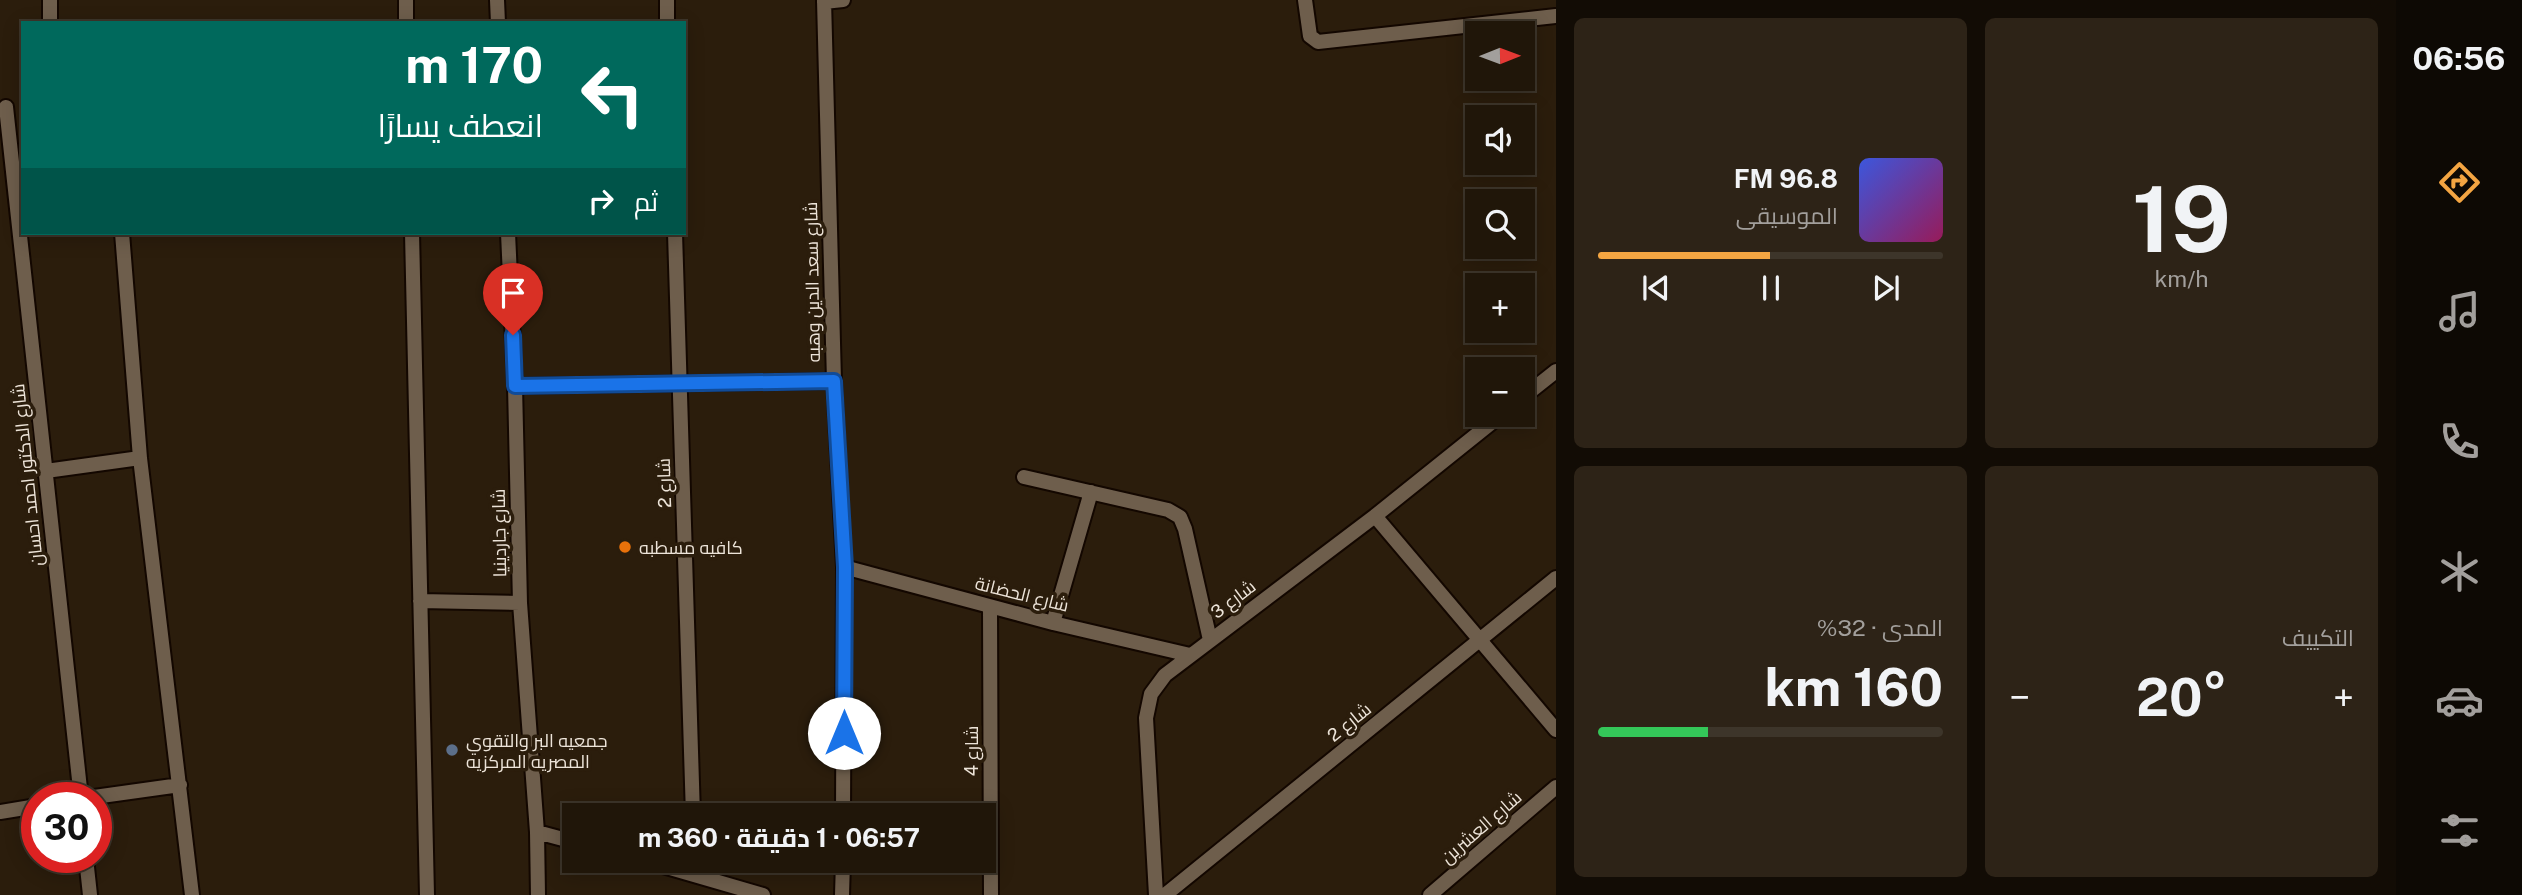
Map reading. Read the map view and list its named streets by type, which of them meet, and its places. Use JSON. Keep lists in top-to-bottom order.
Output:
{
  "streets": {
    "street": [
      "شارع سعد الدين وهبه",
      "شارع الدكتور احمد احسان",
      "شارع 2",
      "شارع جاردينيا",
      "شارع الحضانة",
      "شارع 3",
      "شارع 4",
      "شارع العشرين"
    ]
  },
  "crossings": [
    ["شارع سعد الدين وهبه", "شارع الحضانة"],
    ["شارع الحضانة", "شارع 3"],
    ["شارع الحضانة", "شارع 4"]
  ],
  "places": ["كافيه مسطبه", "جمعيه البر والتقوي المصريه المركزيه"],
  "north": "right",
  "page": {
    "tabs": "06:56",
    "tile": [
      ["19", "km/h"],
      "التكييف",
      ["المدى · 32%", "160 km"]
    ],
    "map_buttons": ["+", "−"],
    "turn": ["170 m", "انعطف يسارًا"],
    "song": ["96.8 FM", "الموسيقى"],
    "then": "ثم",
    "heat": ["−", "20°", "+"],
    "limit": "30",
    "trip": "06:57 · 1 دقيقة · 360 m"
  }
}
